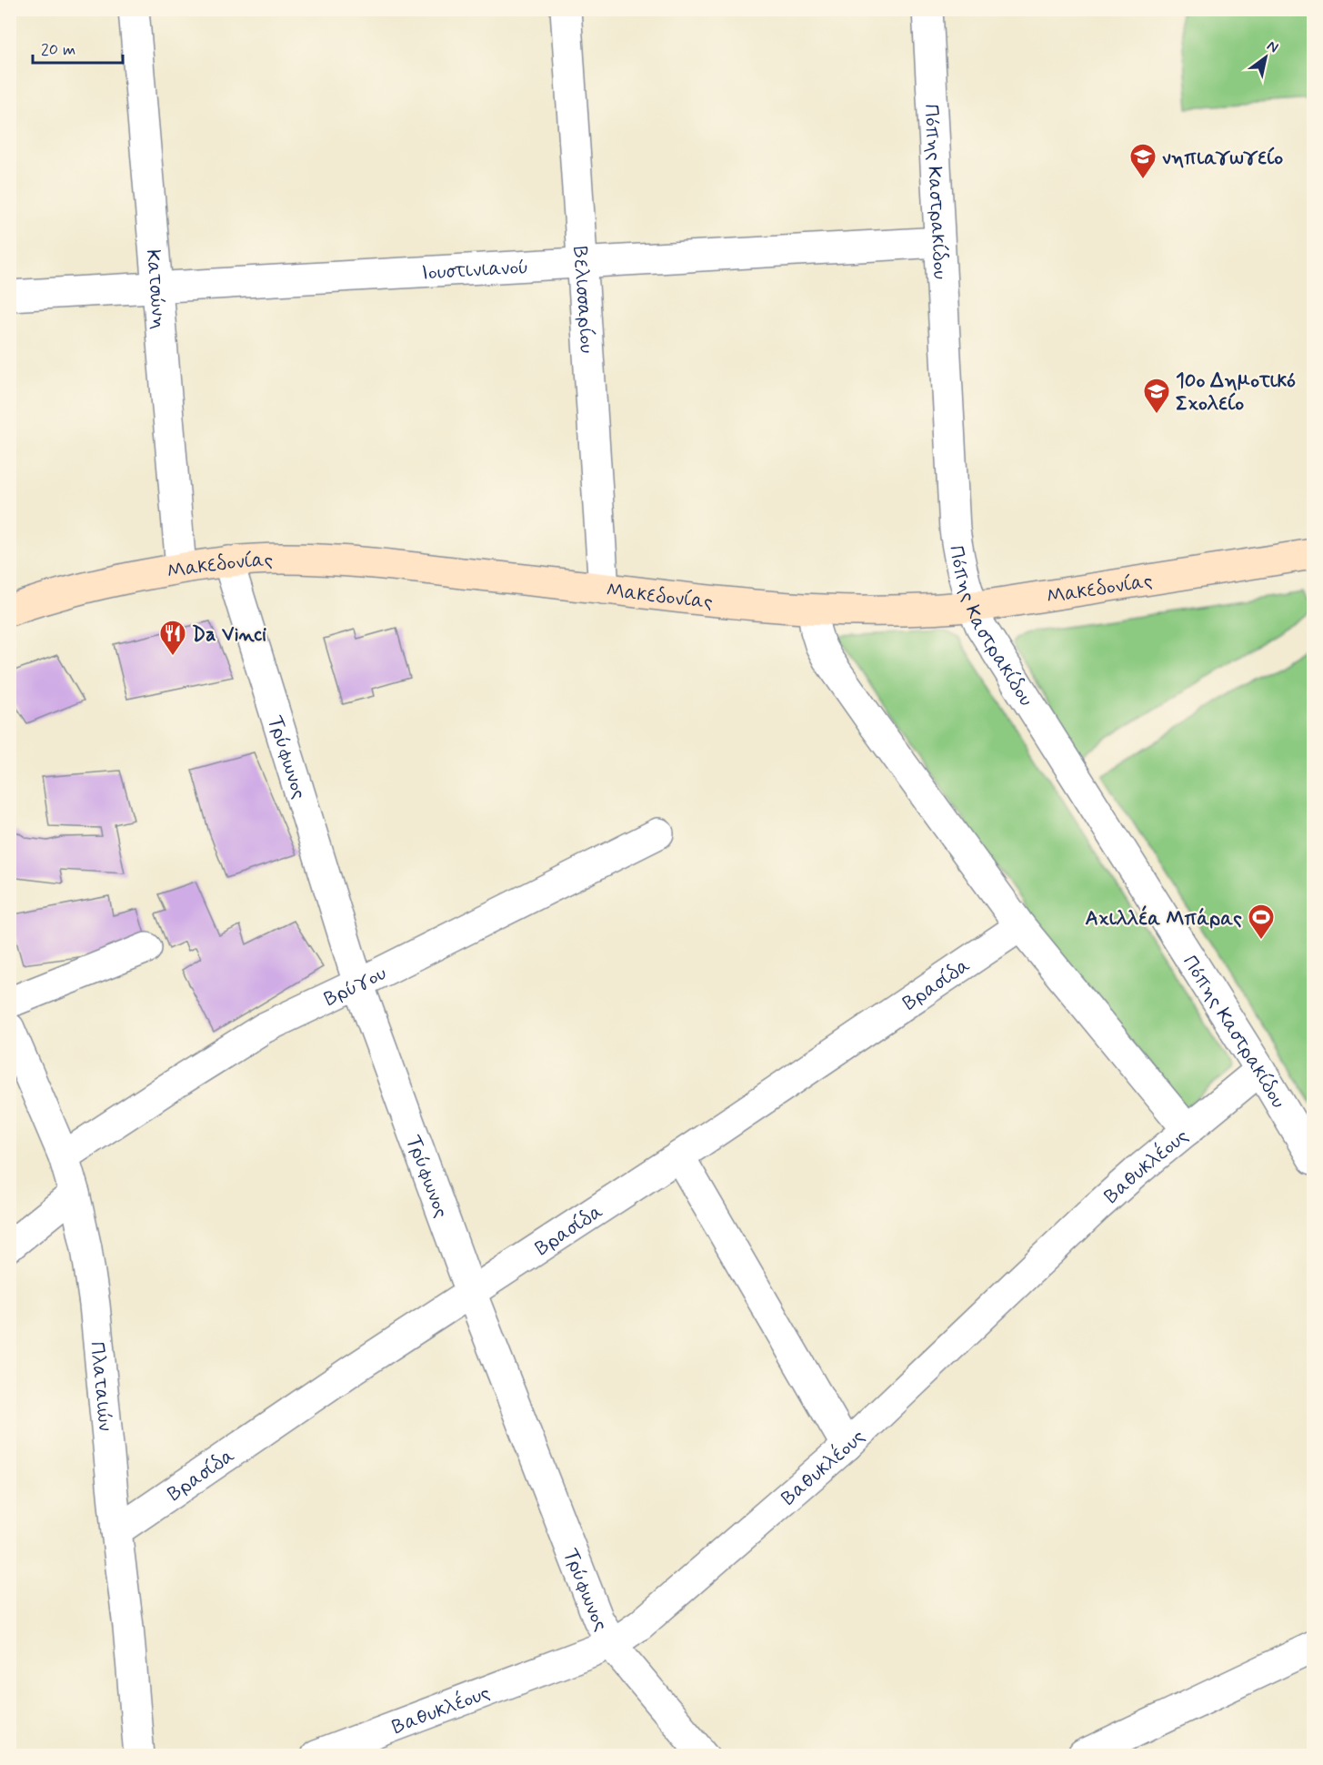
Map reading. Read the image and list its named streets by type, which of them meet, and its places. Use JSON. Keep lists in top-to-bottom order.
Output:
{
  "streets": {
    "street": [
      "Πόπης Καστρακίδου",
      "Ιουστινιανού",
      "Κατσώνη",
      "Βελισσαρίου",
      "Μακεδονίας",
      "Τρύφωνος",
      "Βρασίδα",
      "Βρύγου",
      "Βαθυκλέους",
      "Πλαταιών"
    ]
  },
  "crossings": [
    ["Πόπης Καστρακίδου", "Ιουστινιανού"],
    ["Πόπης Καστρακίδου", "Μακεδονίας"],
    ["Πόπης Καστρακίδου", "Βαθυκλέους"],
    ["Ιουστινιανού", "Κατσώνη"],
    ["Ιουστινιανού", "Βελισσαρίου"],
    ["Κατσώνη", "Μακεδονίας"],
    ["Βελισσαρίου", "Μακεδονίας"],
    ["Μακεδονίας", "Τρύφωνος"],
    ["Τρύφωνος", "Βρασίδα"],
    ["Τρύφωνος", "Βρύγου"],
    ["Τρύφωνος", "Βαθυκλέους"],
    ["Βρασίδα", "Πλαταιών"],
    ["Βρύγου", "Πλαταιών"]
  ],
  "places": {
    "school or university": ["νηπιαγωγείο", "10ο Δημοτικό Σχολείο"],
    "restaurant": ["Da Vinci"],
    "sports": ["Αχιλλέα Μπάρας"]
  },
  "scale_bar": "20 m",
  "north": "top right"
}
